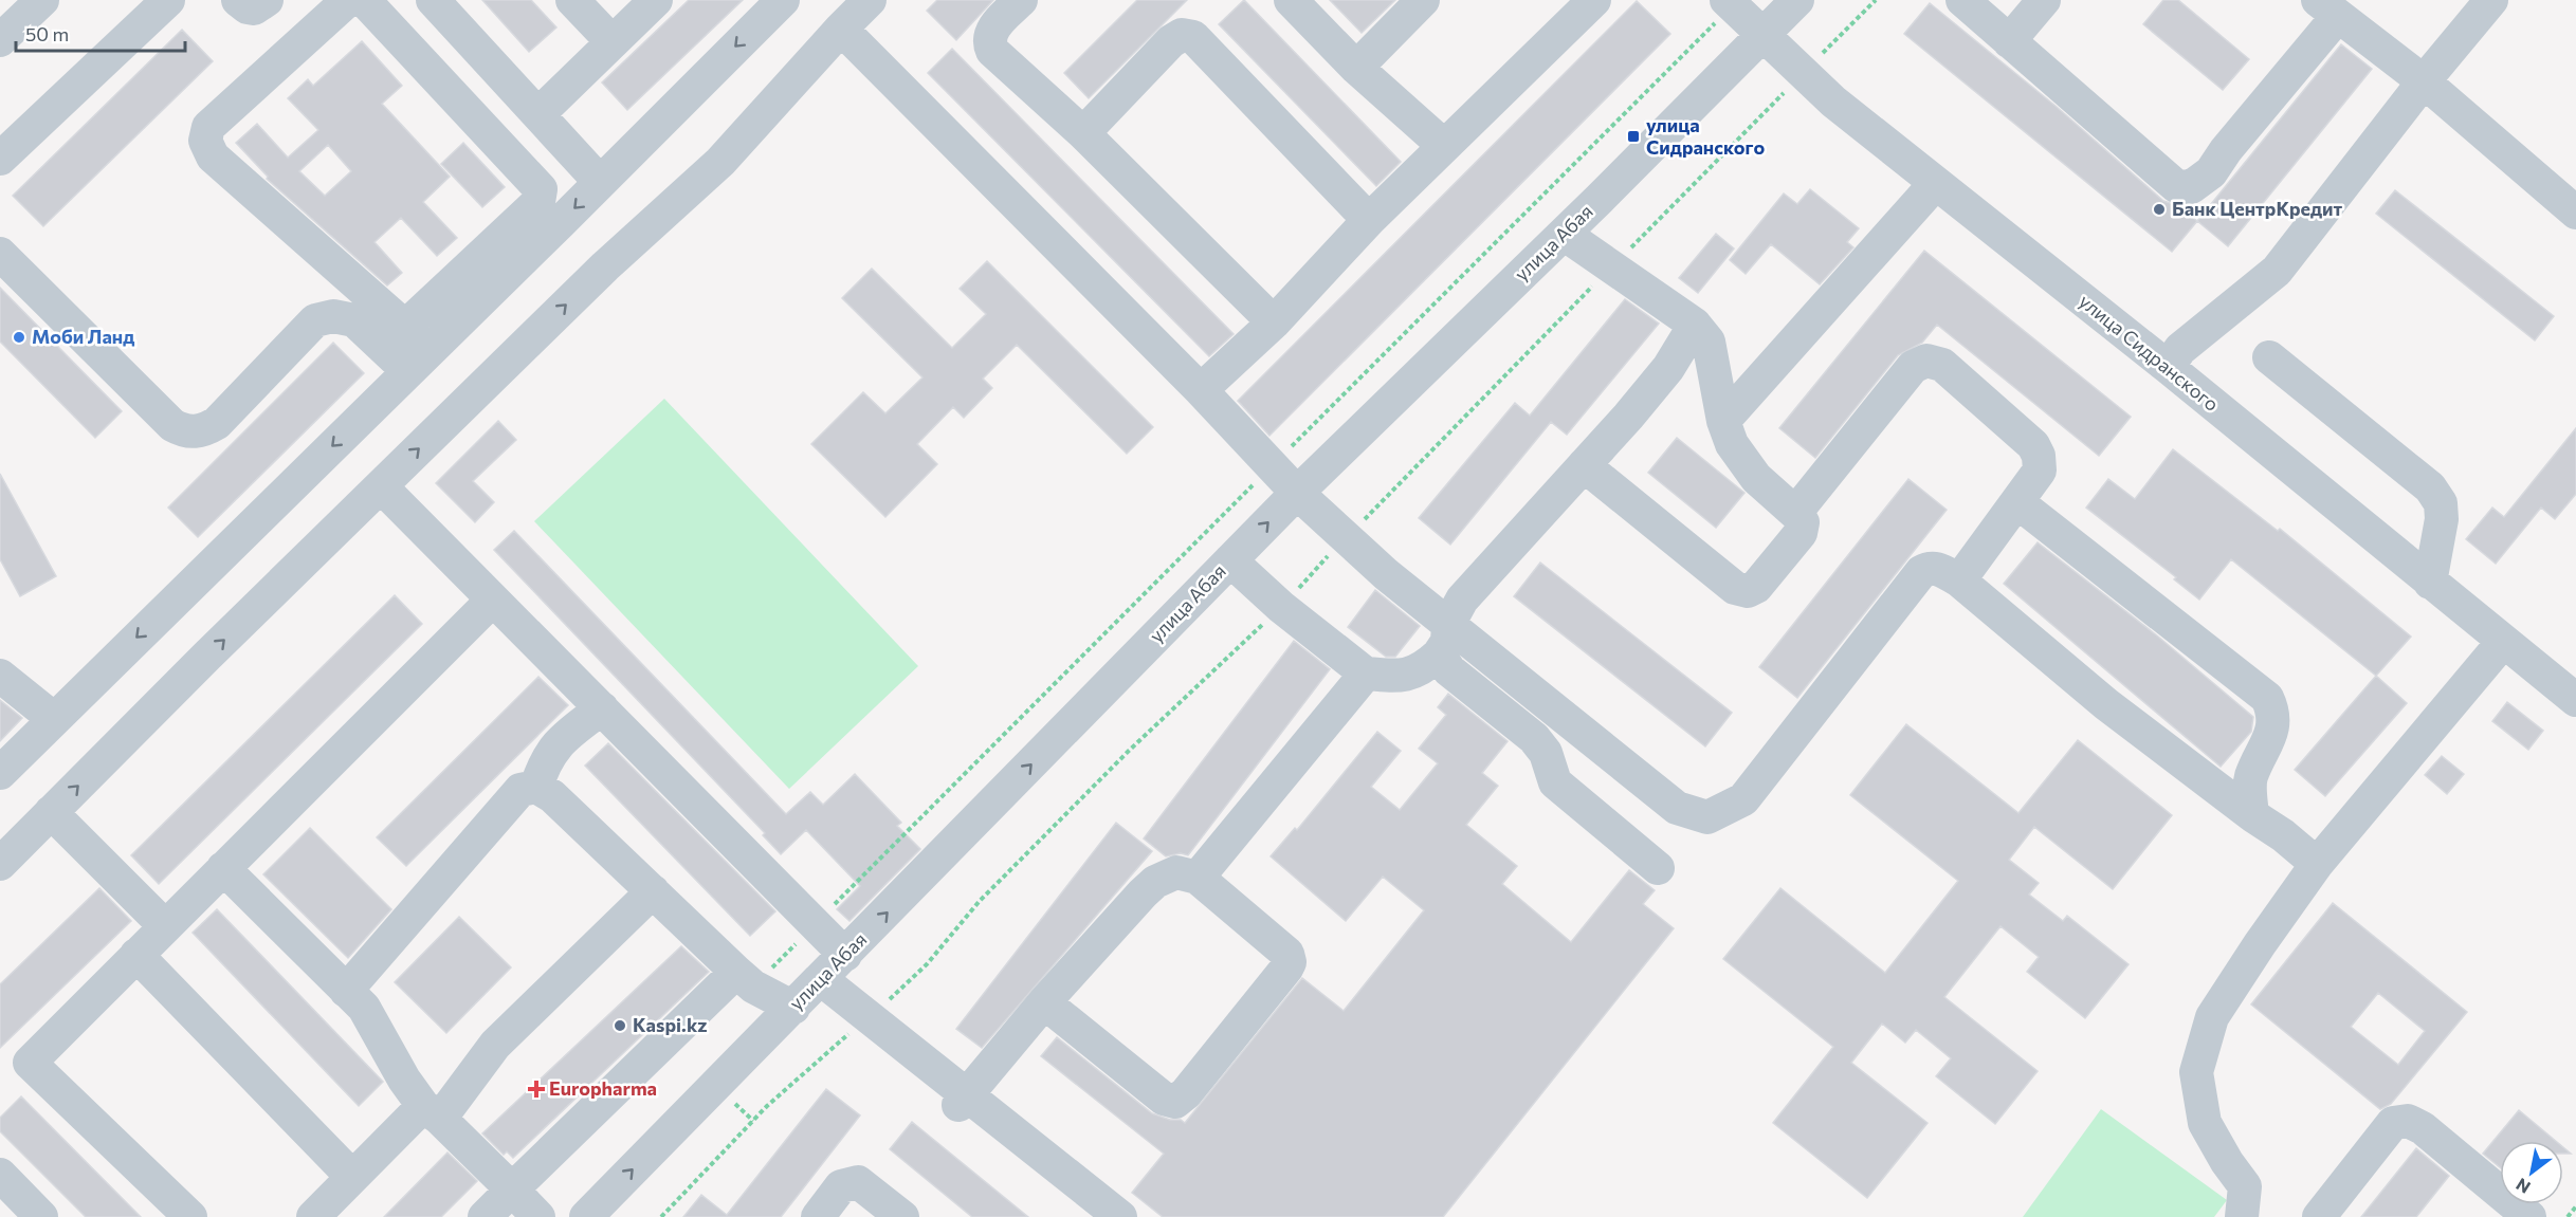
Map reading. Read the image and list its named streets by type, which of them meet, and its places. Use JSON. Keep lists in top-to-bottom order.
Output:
{
  "streets": {
    "street": ["улица Абая", "улица Сидранского"]
  },
  "crossings": [
    ["улица Абая", "улица Сидранского"]
  ],
  "places": {
    "transit": ["улица Сидранского"],
    "other": ["Банк ЦентрКредит", "Моби Ланд", "Kaspi.kz"],
    "health": ["Europharma"]
  },
  "scale_bar": "50 m",
  "north": "bottom left"
}
